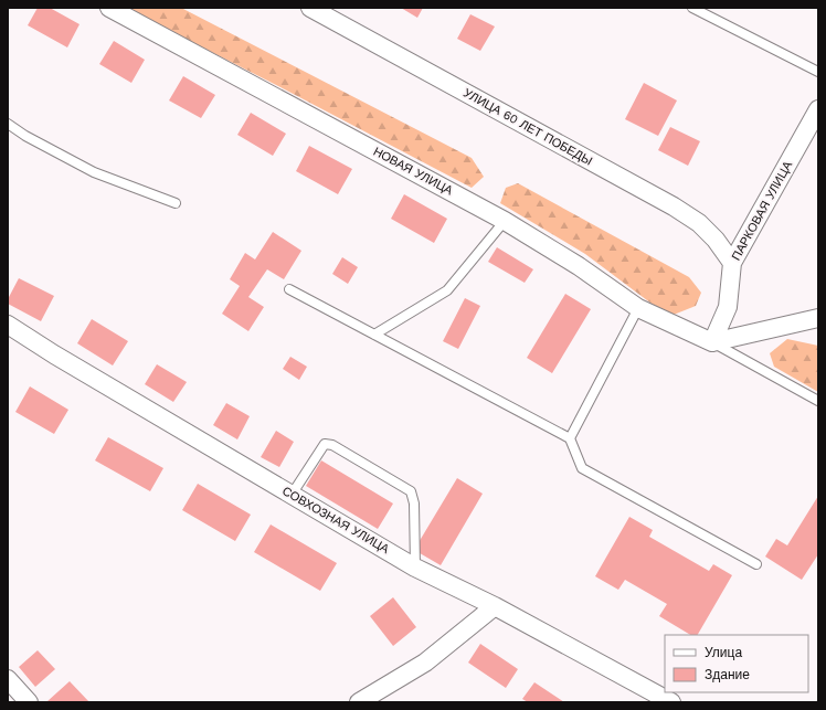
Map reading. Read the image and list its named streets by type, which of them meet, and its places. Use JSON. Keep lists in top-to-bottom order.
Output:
{
  "streets": {
    "street": [
      "УЛИЦА 60 ЛЕТ ПОБЕДЫ",
      "НОВАЯ УЛИЦА",
      "ПАРКОВАЯ УЛИЦА",
      "СОВХОЗНАЯ УЛИЦА"
    ]
  },
  "crossings": [
    ["УЛИЦА 60 ЛЕТ ПОБЕДЫ", "ПАРКОВАЯ УЛИЦА"],
    ["НОВАЯ УЛИЦА", "ПАРКОВАЯ УЛИЦА"]
  ],
  "legend": ["Улица", "Здание"]
}
